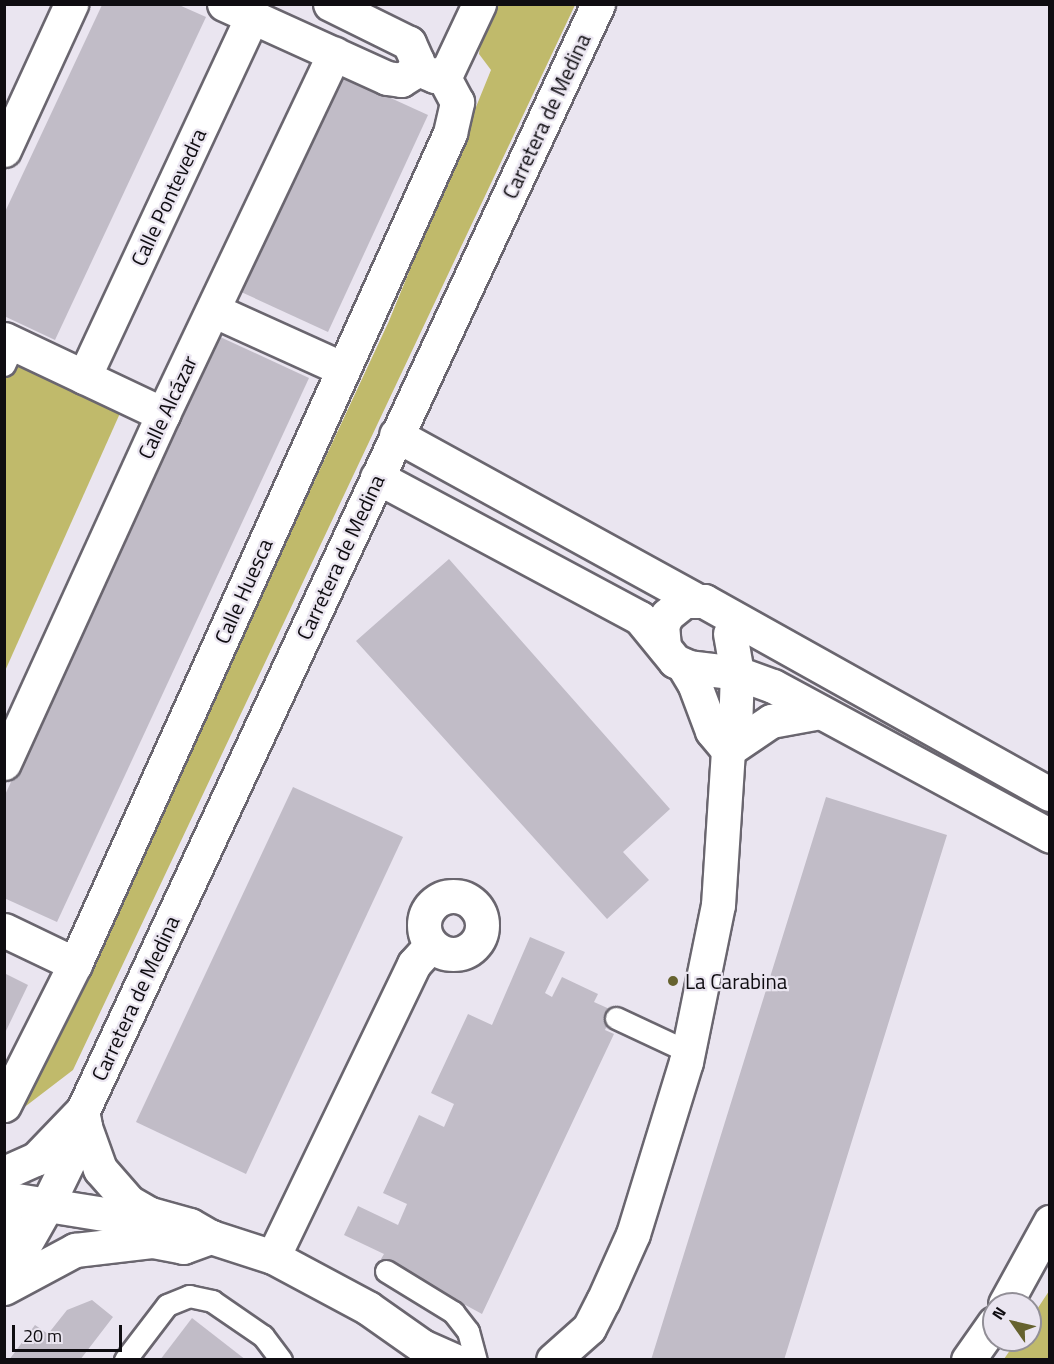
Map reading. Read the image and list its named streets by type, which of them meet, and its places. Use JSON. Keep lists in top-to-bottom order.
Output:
{
  "streets": {
    "street": [
      "Carretera de Medina",
      "Calle Pontevedra",
      "Calle Alcázar",
      "Calle Huesca"
    ]
  },
  "places": ["La Carabina"],
  "scale_bar": "20 m",
  "north": "top left"
}
